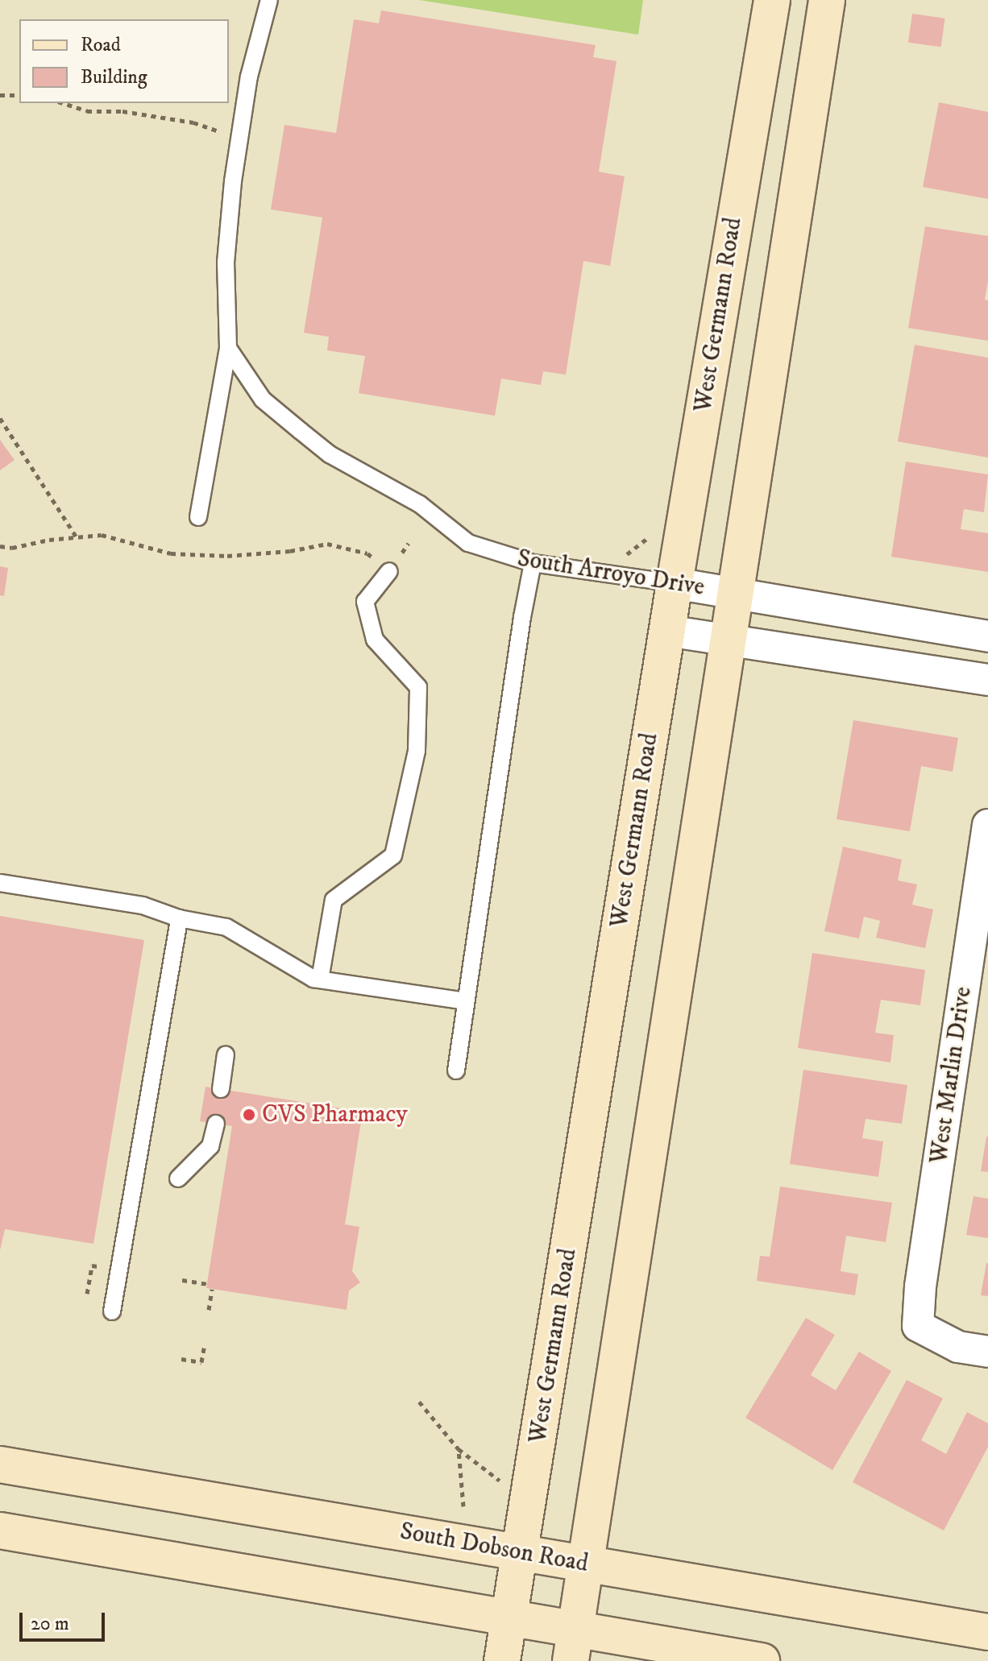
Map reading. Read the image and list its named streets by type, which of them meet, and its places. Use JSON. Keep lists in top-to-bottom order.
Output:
{
  "streets": {
    "main road": ["West Germann Road", "South Dobson Road"],
    "street": ["South Arroyo Drive", "West Marlin Drive"]
  },
  "crossings": [
    ["West Germann Road", "South Arroyo Drive"],
    ["West Germann Road", "South Dobson Road"]
  ],
  "places": ["CVS Pharmacy"],
  "legend": ["Road", "Building"],
  "scale_bar": "20 m"
}
